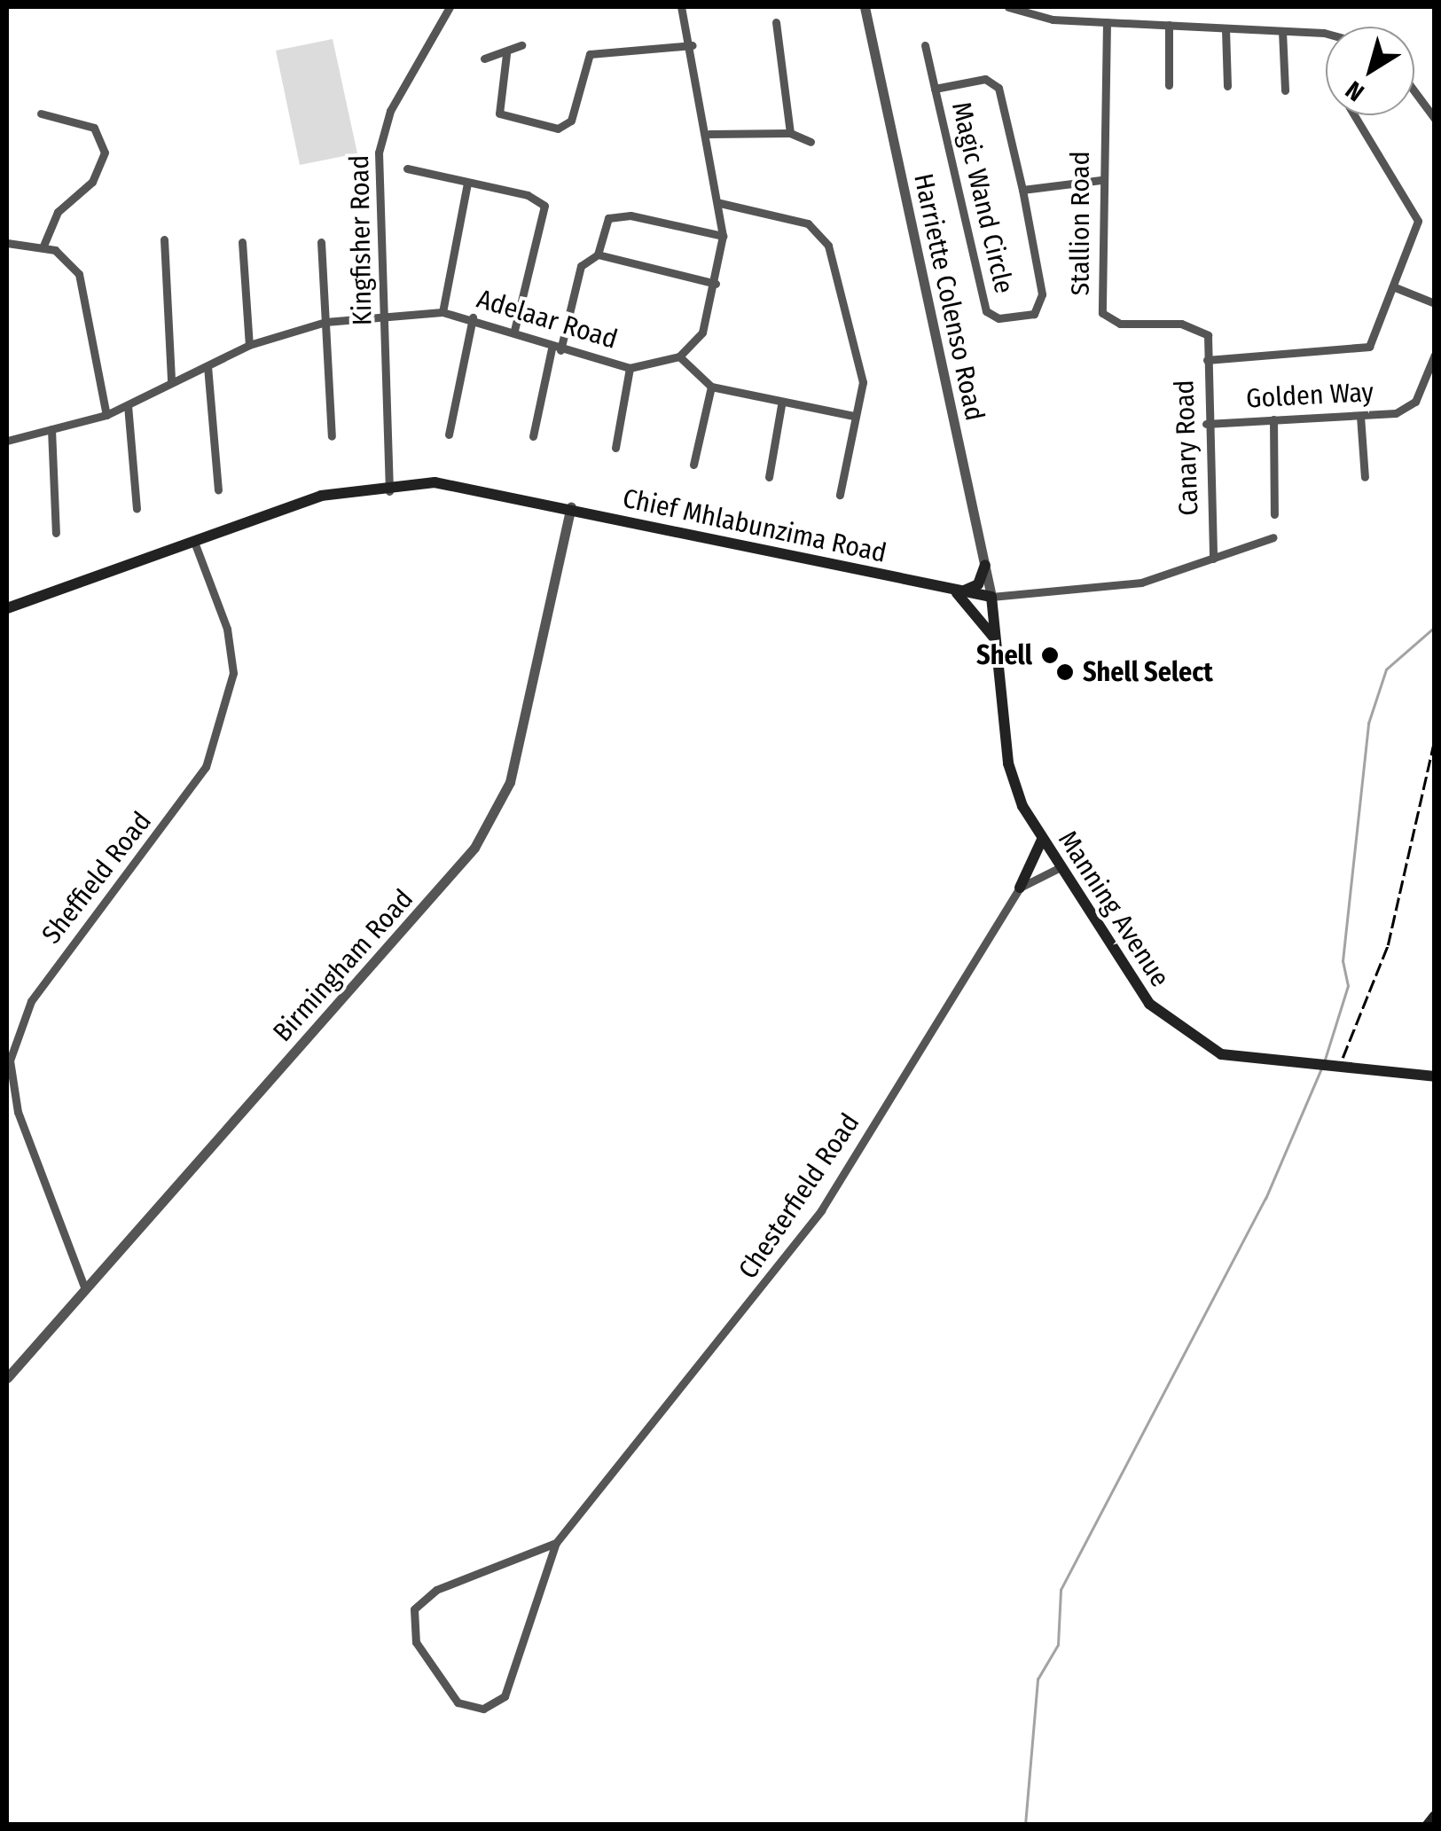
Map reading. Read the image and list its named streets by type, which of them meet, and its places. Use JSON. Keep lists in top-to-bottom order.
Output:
{
  "streets": {
    "main road": ["Chief Mhlabunzima Road", "Manning Avenue"],
    "street": [
      "Magic Wand Circle",
      "Stallion Road",
      "Kingfisher Road",
      "Harriette Colenso Road",
      "Adelaar Road",
      "Golden Way",
      "Canary Road",
      "Sheffield Road",
      "Birmingham Road",
      "Chesterfield Road"
    ]
  },
  "crossings": [
    ["Stallion Road", "Canary Road"],
    ["Kingfisher Road", "Adelaar Road"],
    ["Kingfisher Road", "Chief Mhlabunzima Road"],
    ["Harriette Colenso Road", "Chief Mhlabunzima Road"],
    ["Harriette Colenso Road", "Manning Avenue"],
    ["Golden Way", "Canary Road"],
    ["Chief Mhlabunzima Road", "Sheffield Road"],
    ["Chief Mhlabunzima Road", "Manning Avenue"],
    ["Chief Mhlabunzima Road", "Birmingham Road"],
    ["Sheffield Road", "Birmingham Road"]
  ],
  "places": ["Shell", "Shell Select"],
  "north": "bottom left"
}
